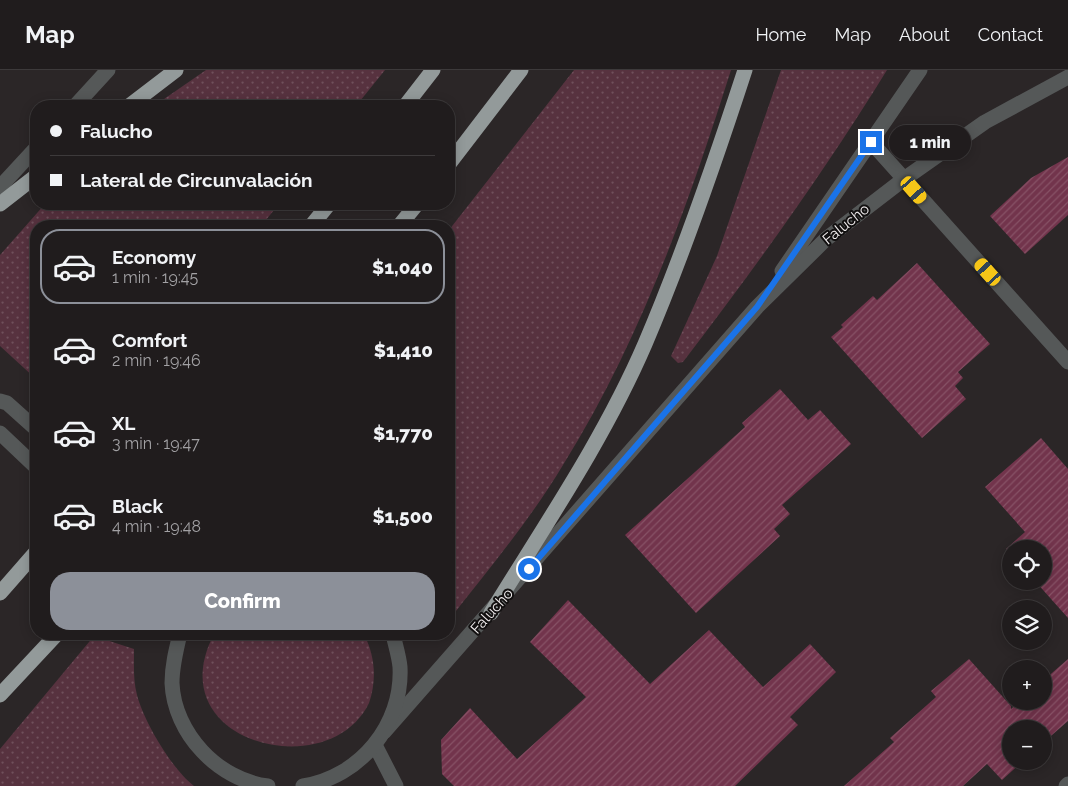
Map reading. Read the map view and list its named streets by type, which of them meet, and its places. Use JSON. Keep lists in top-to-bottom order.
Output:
{
  "streets": {
    "street": ["Falucho"]
  },
  "page": {
    "header": "Map",
    "nav": [
      "Home",
      "Map",
      "About",
      "Contact"
    ],
    "banner": ["Falucho", "Lateral de Circunvalación"],
    "bubble": "1 min",
    "list": [
      {
        "name": "Economy",
        "note": "1 min · 19:45",
        "value": "$1,040"
      },
      {
        "name": "Comfort",
        "note": "2 min · 19:46",
        "value": "$1,410"
      },
      {
        "name": "XL",
        "note": "3 min · 19:47",
        "value": "$1,770"
      },
      {
        "name": "Black",
        "note": "4 min · 19:48",
        "value": "$1,500"
      }
    ],
    "map_buttons": ["+", "−"],
    "buttons": "Confirm"
  }
}
